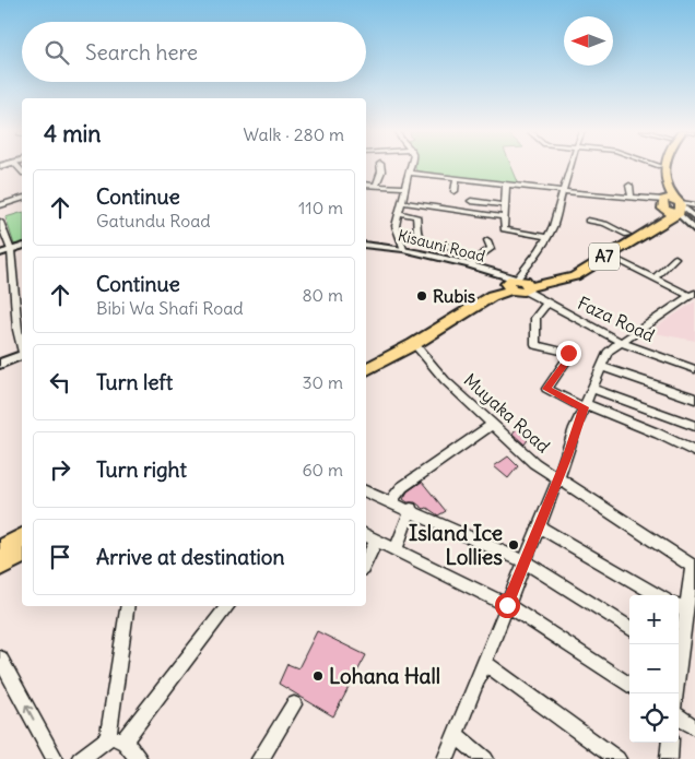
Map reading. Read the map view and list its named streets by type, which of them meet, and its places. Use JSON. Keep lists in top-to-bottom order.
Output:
{
  "streets": {
    "highway": ["A7"],
    "street": ["Kisauni Road", "Faza Road", "Muyaka Road"]
  },
  "crossings": [
    ["Kisauni Road", "A7"],
    ["Kisauni Road", "Faza Road"],
    ["A7", "Faza Road"],
    ["A7", "Muyaka Road"]
  ],
  "places": ["Rubis", "Island Ice Lollies", "Lohana Hall"],
  "north": "left",
  "page": {
    "search": "Search here",
    "heading": ["4 min", "Walk · 280 m"],
    "list": [
      ["Continue", "Gatundu Road", "110 m"],
      ["Continue", "Bibi Wa Shafi Road", "80 m"],
      ["Turn left", "30 m"],
      ["Turn right", "60 m"],
      "Arrive at destination"
    ],
    "map_buttons": ["+", "−"]
  }
}
